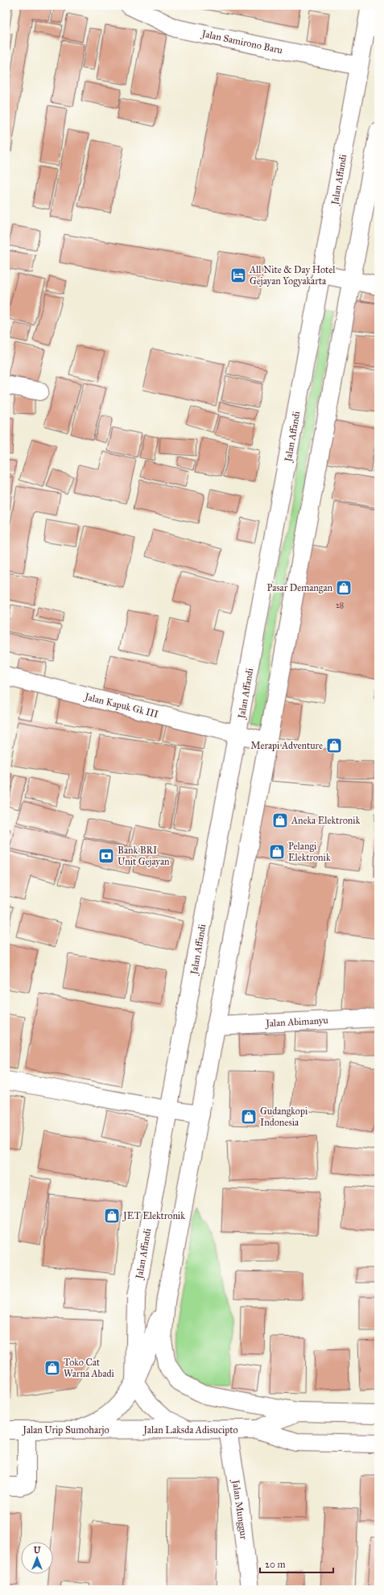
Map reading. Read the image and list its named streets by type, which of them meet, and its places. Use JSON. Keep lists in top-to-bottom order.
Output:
{
  "streets": {
    "main road": [
      "Jalan Samirono Baru",
      "Jalan Affandi",
      "Jalan Kapuk Gk III",
      "Jalan Abimanyu",
      "Jalan Urip Sumoharjo",
      "Jalan Laksda Adisucipto",
      "Jalan Munggur"
    ]
  },
  "crossings": [
    ["Jalan Samirono Baru", "Jalan Affandi"],
    ["Jalan Affandi", "Jalan Kapuk Gk III"],
    ["Jalan Urip Sumoharjo", "Jalan Laksda Adisucipto"],
    ["Jalan Laksda Adisucipto", "Jalan Munggur"]
  ],
  "places": {
    "hotel": ["All Nite & Day Hotel Gejayan Yogyakarta"],
    "shop": [
      "Pasar Demangan",
      "Merapi Adventure",
      "Aneka Elektronik",
      "Pelangi Elektronik",
      "Gudangkopi Indonesia",
      "JET Elektronik",
      "Toko Cat Warna Abadi"
    ],
    "bank": ["Bank BRI Unit Gejayan"]
  },
  "house_numbers": ["28"],
  "scale_bar": "20 m",
  "north": "top"
}
